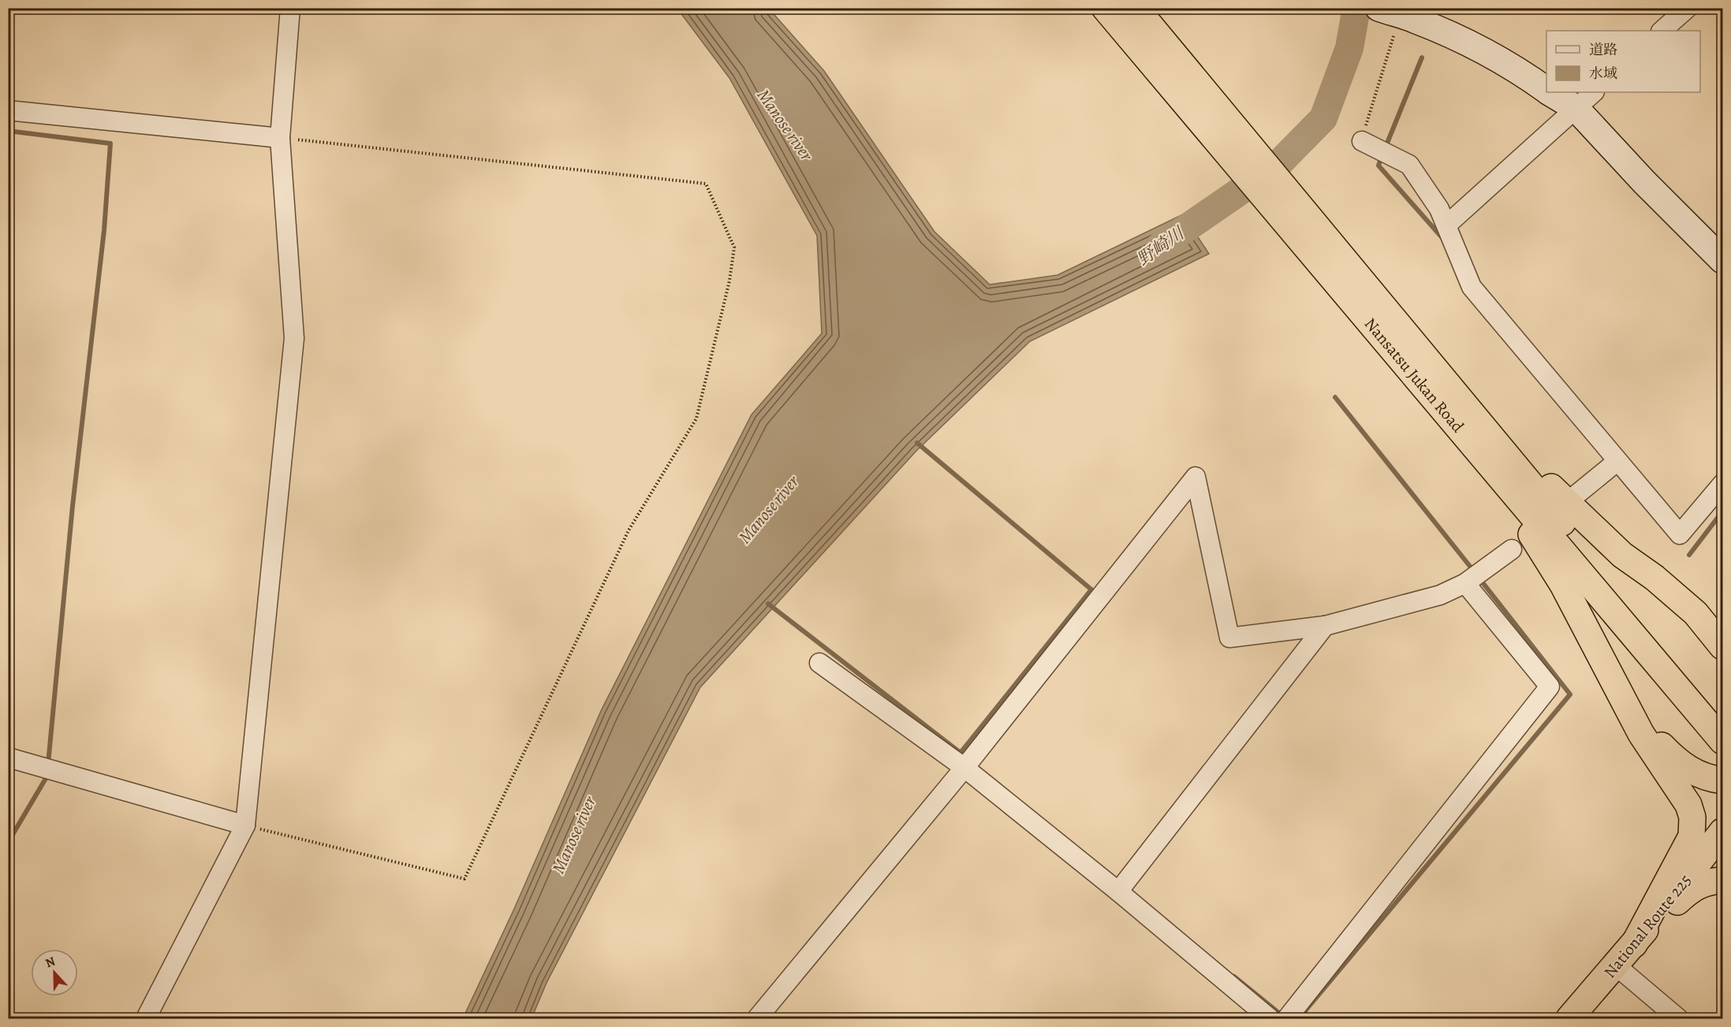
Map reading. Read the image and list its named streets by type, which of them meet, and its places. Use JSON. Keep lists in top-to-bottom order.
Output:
{
  "streets": {
    "highway": ["Nansatsu Jukan Road", "National Route 225"]
  },
  "water": ["Manose river", "野崎川"],
  "legend": ["道路", "水域"],
  "north": "top"
}
